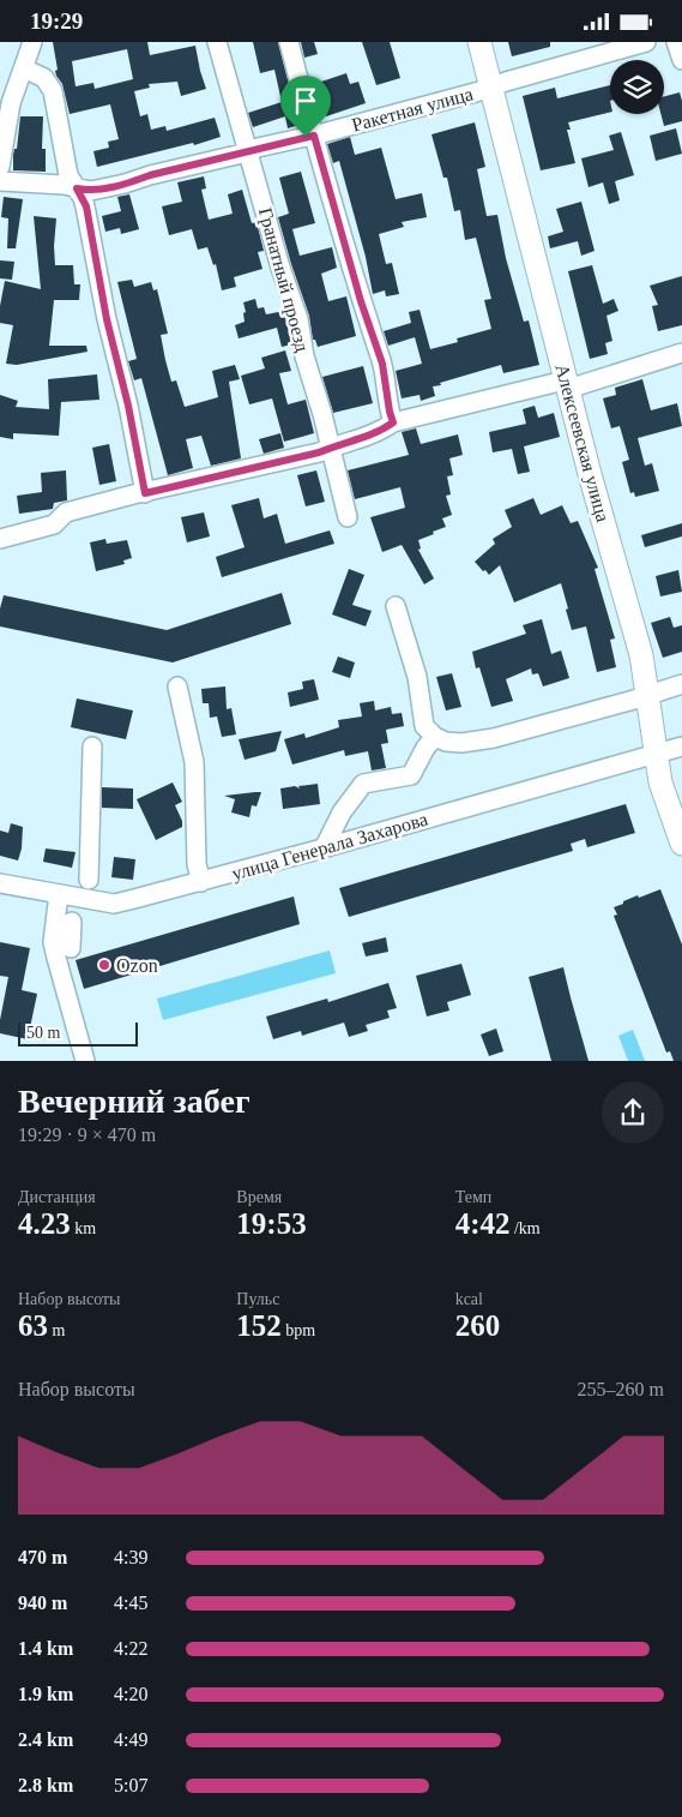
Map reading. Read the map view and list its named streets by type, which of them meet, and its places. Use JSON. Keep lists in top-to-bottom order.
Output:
{
  "streets": {
    "street": [
      "Ракетная улица",
      "Гранатный проезд",
      "Алексеевская улица",
      "улица Генерала Захарова"
    ]
  },
  "crossings": [
    ["Ракетная улица", "Гранатный проезд"],
    ["Ракетная улица", "Алексеевская улица"],
    ["Алексеевская улица", "улица Генерала Захарова"]
  ],
  "places": ["Ozon"],
  "scale_bar": "50 m",
  "page": {
    "status": "19:29",
    "scale": "50 m",
    "heading": ["Вечерний забег", "19:29 · 9 × 470 m"],
    "stats": [
      ["Дистанция", "4.23 km"],
      ["Время", "19:53"],
      ["Темп", "4:42 /km"],
      ["Набор высоты", "63 m"],
      ["Пульс", "152 bpm"],
      ["kcal", "260"]
    ],
    "chart": ["Набор высоты", "255–260 m"],
    "list": [
      {
        "name": "470 m",
        "note": "4:39"
      },
      {
        "name": "940 m",
        "note": "4:45"
      },
      {
        "name": "1.4 km",
        "note": "4:22"
      },
      {
        "name": "1.9 km",
        "note": "4:20"
      },
      {
        "name": "2.4 km",
        "note": "4:49"
      },
      {
        "name": "2.8 km",
        "note": "5:07"
      }
    ]
  }
}
